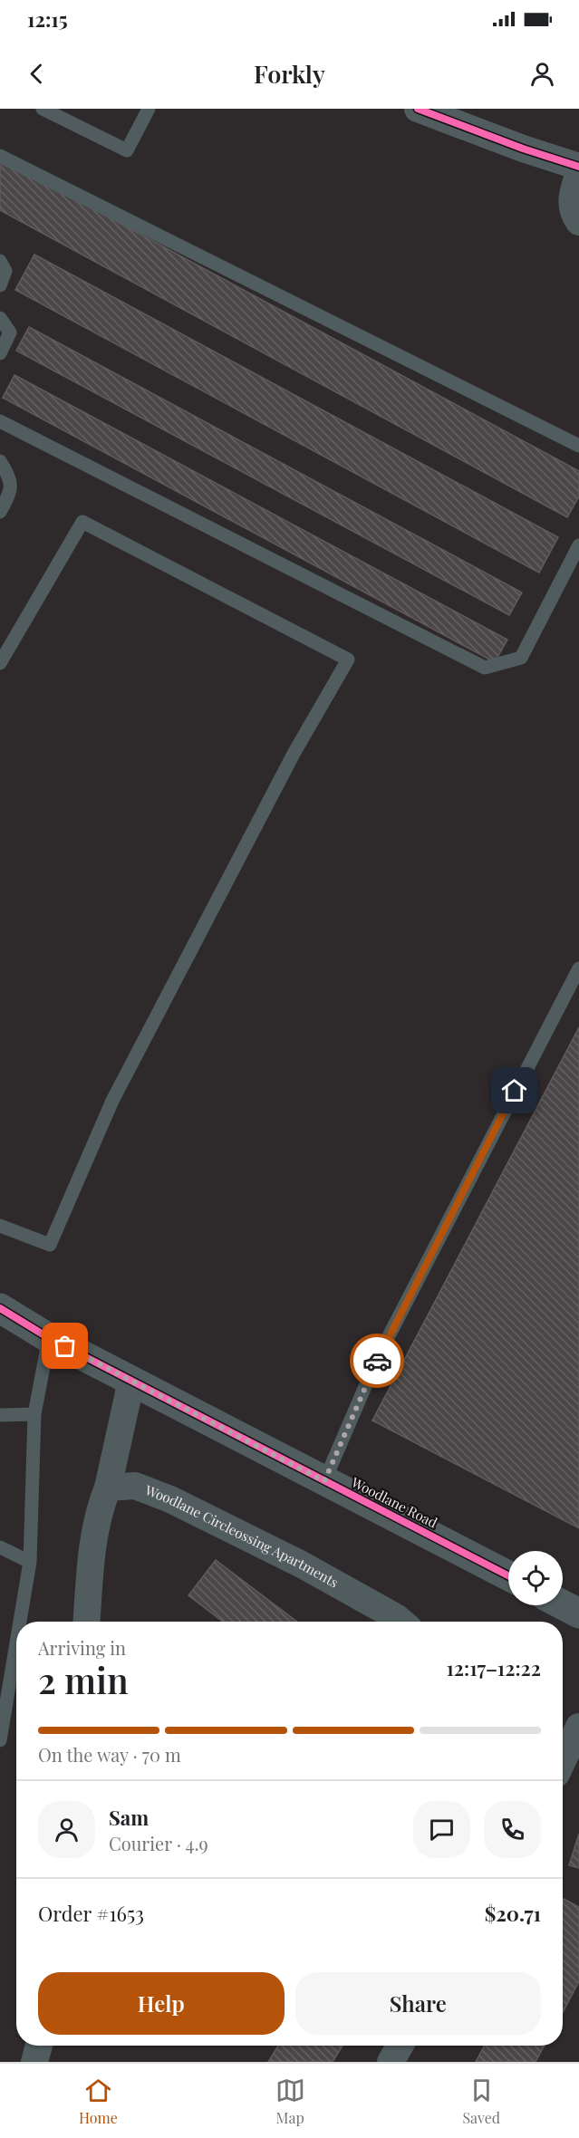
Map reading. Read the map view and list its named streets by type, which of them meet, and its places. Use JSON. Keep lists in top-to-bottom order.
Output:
{
  "streets": {
    "street": ["Woodlane Road", "Woodlane Circleossing Apartments"]
  },
  "page": {
    "status": "12:15",
    "header": "Forkly",
    "heading": ["2 min", "Arriving in", "12:17–12:22"],
    "panel": [
      "Sam",
      "Courier · 4.9",
      "Order #1653",
      "$20.71"
    ],
    "bar": "On the way · 70 m",
    "buttons": ["Help", "Share"],
    "tabs": ["Home", "Map", "Saved"]
  }
}
